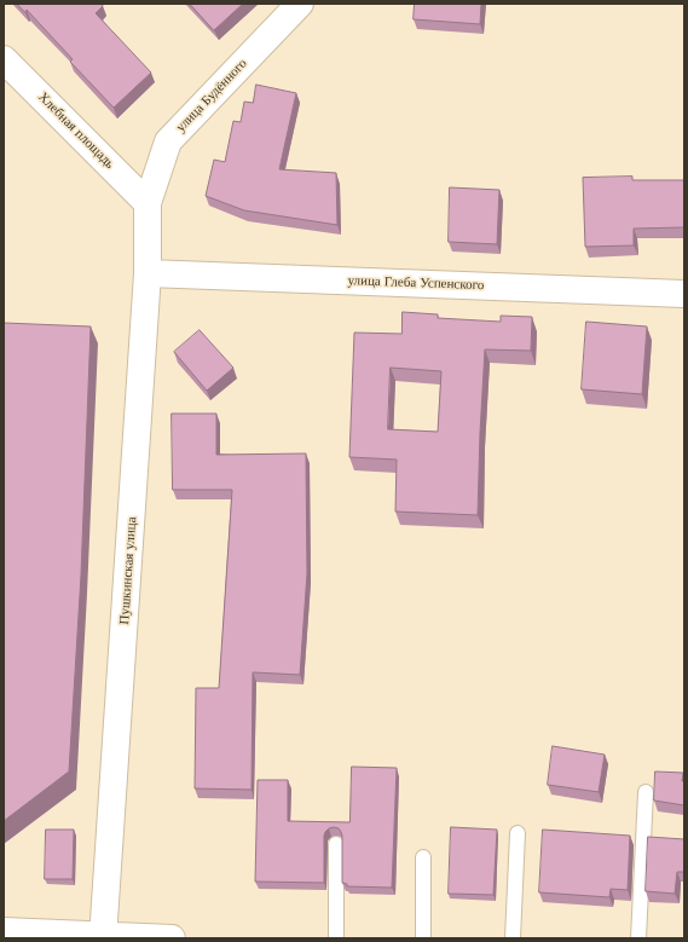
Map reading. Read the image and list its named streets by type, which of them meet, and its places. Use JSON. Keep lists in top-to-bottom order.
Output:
{
  "streets": {
    "street": [
      "улица Будённого",
      "Хлебная площадь",
      "улица Глеба Успенского",
      "Пушкинская улица"
    ]
  },
  "crossings": [
    ["улица Будённого", "Хлебная площадь"],
    ["улица Будённого", "Пушкинская улица"],
    ["Хлебная площадь", "Пушкинская улица"],
    ["улица Глеба Успенского", "Пушкинская улица"]
  ]
}
